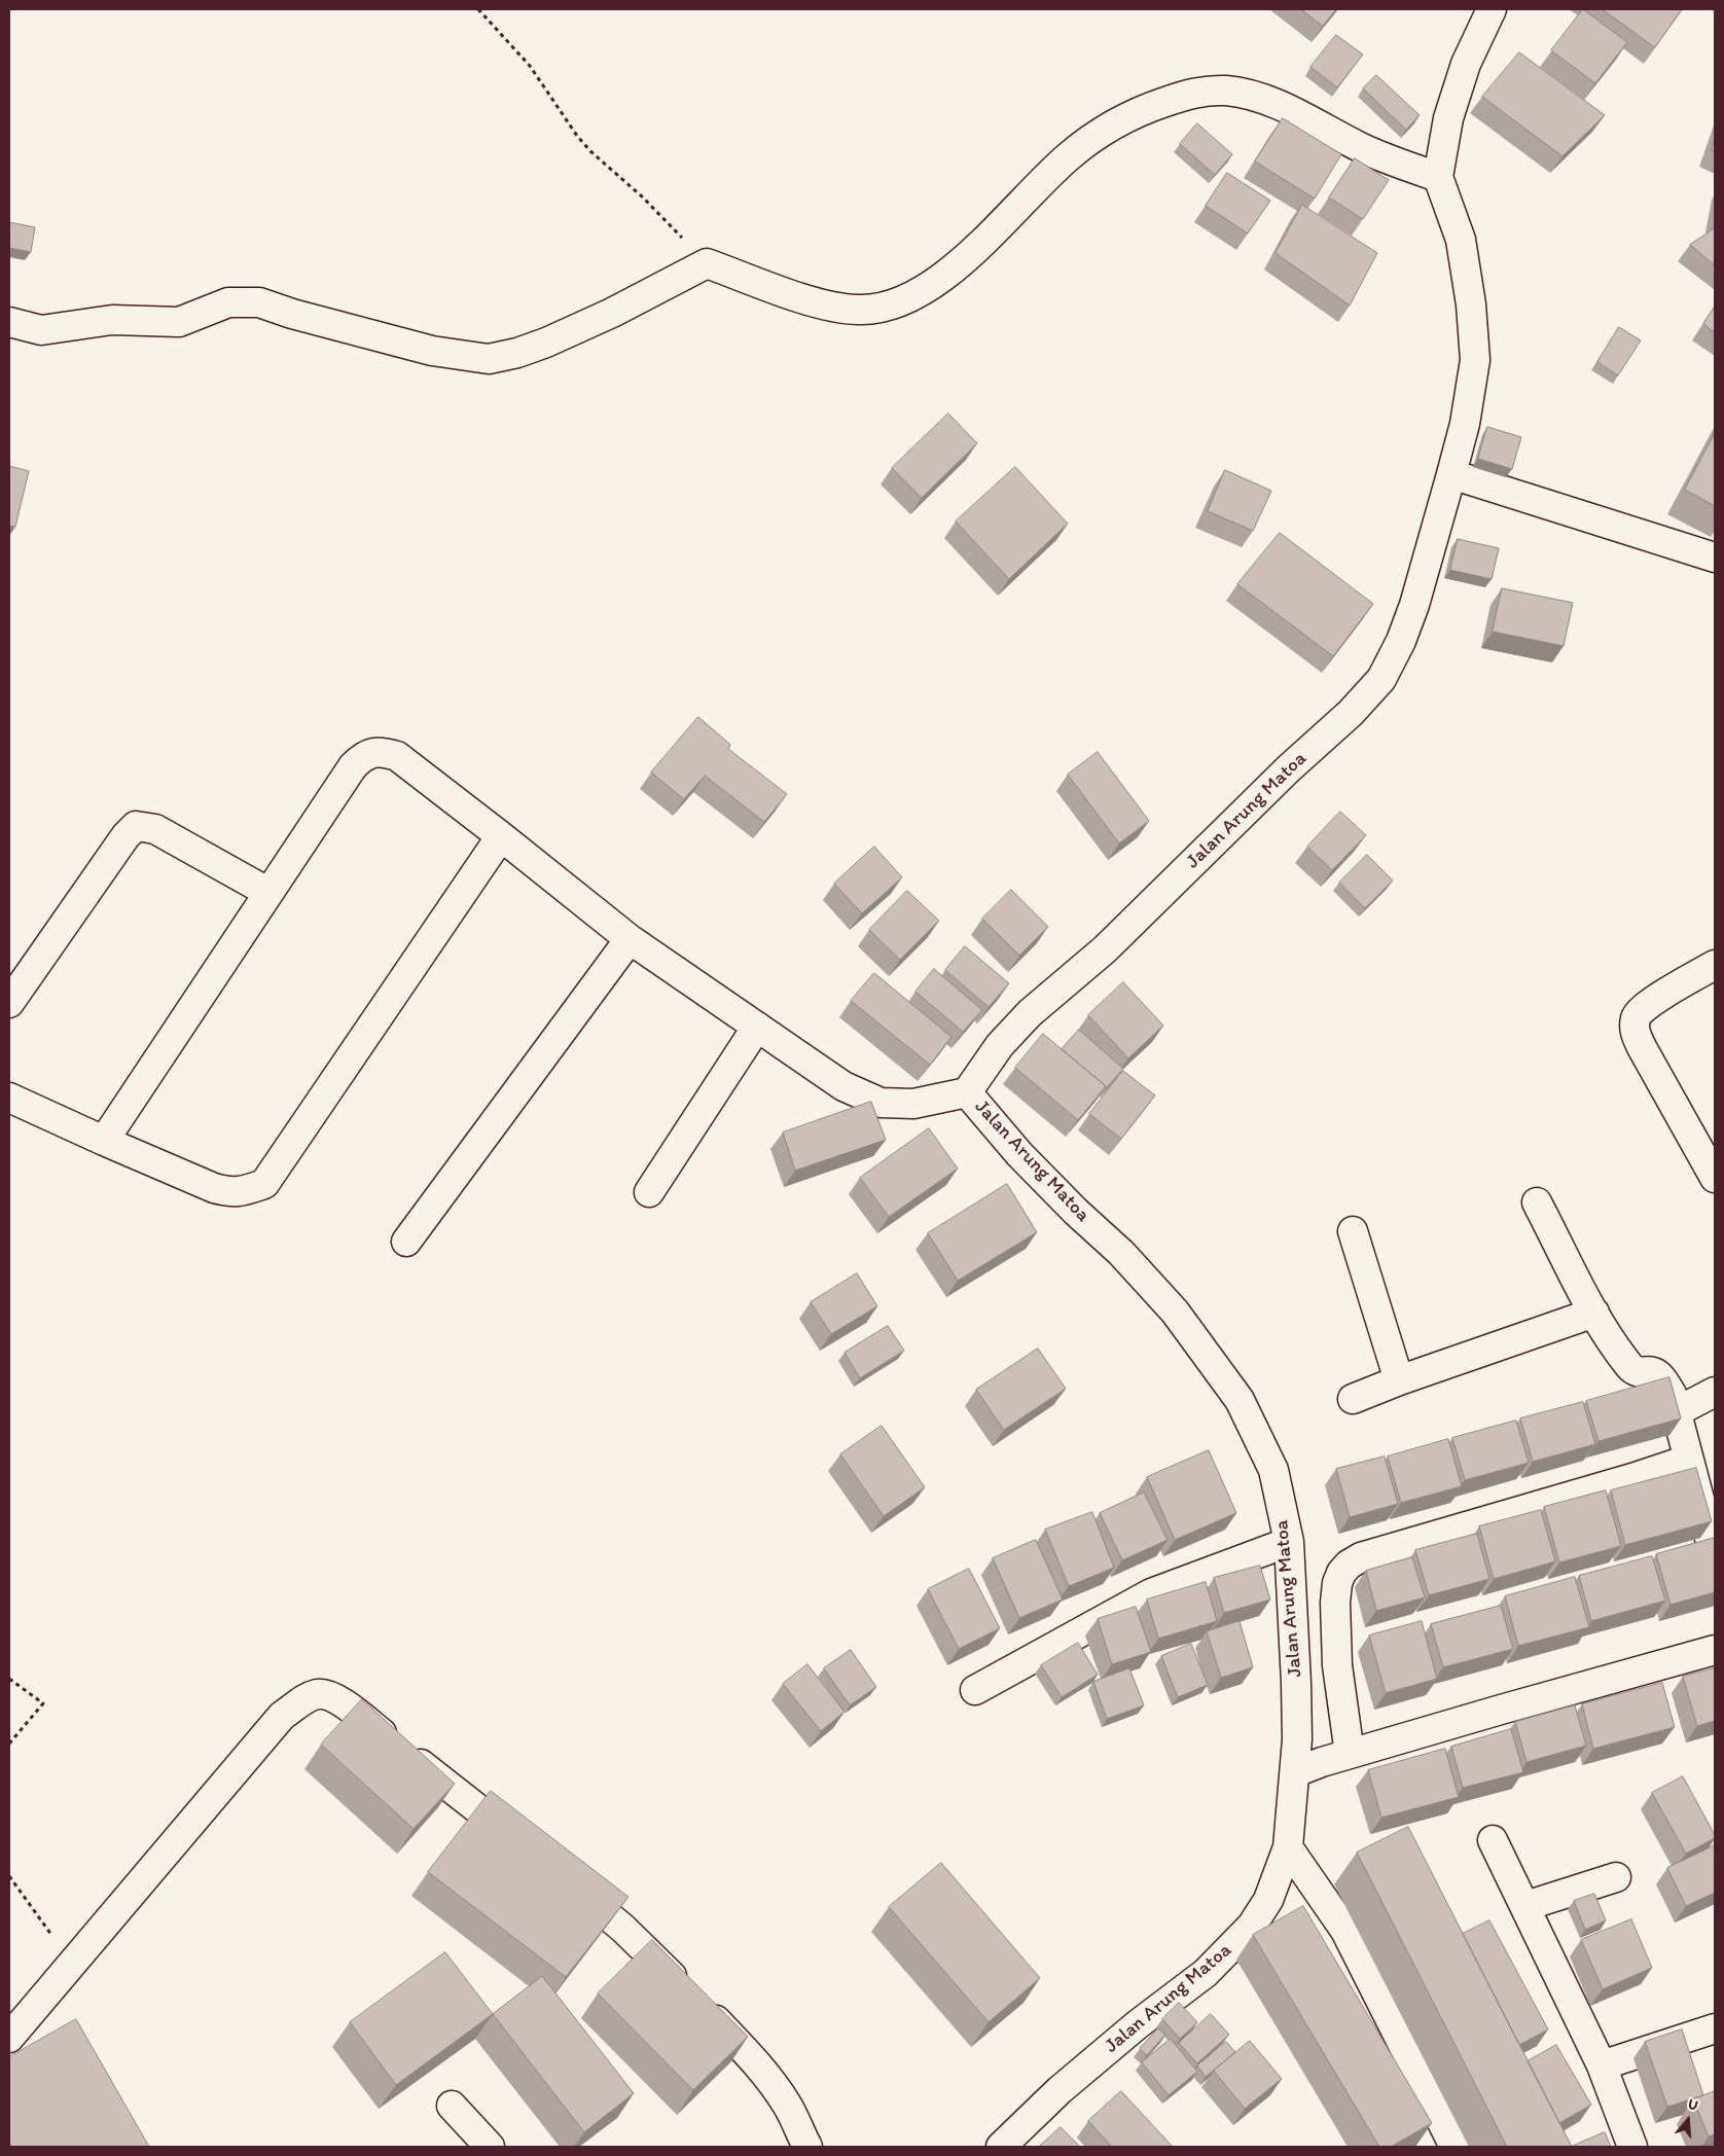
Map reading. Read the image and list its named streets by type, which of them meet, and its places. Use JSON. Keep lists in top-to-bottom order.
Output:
{
  "streets": {
    "street": ["Jalan Arung Matoa"]
  },
  "north": "top"
}
